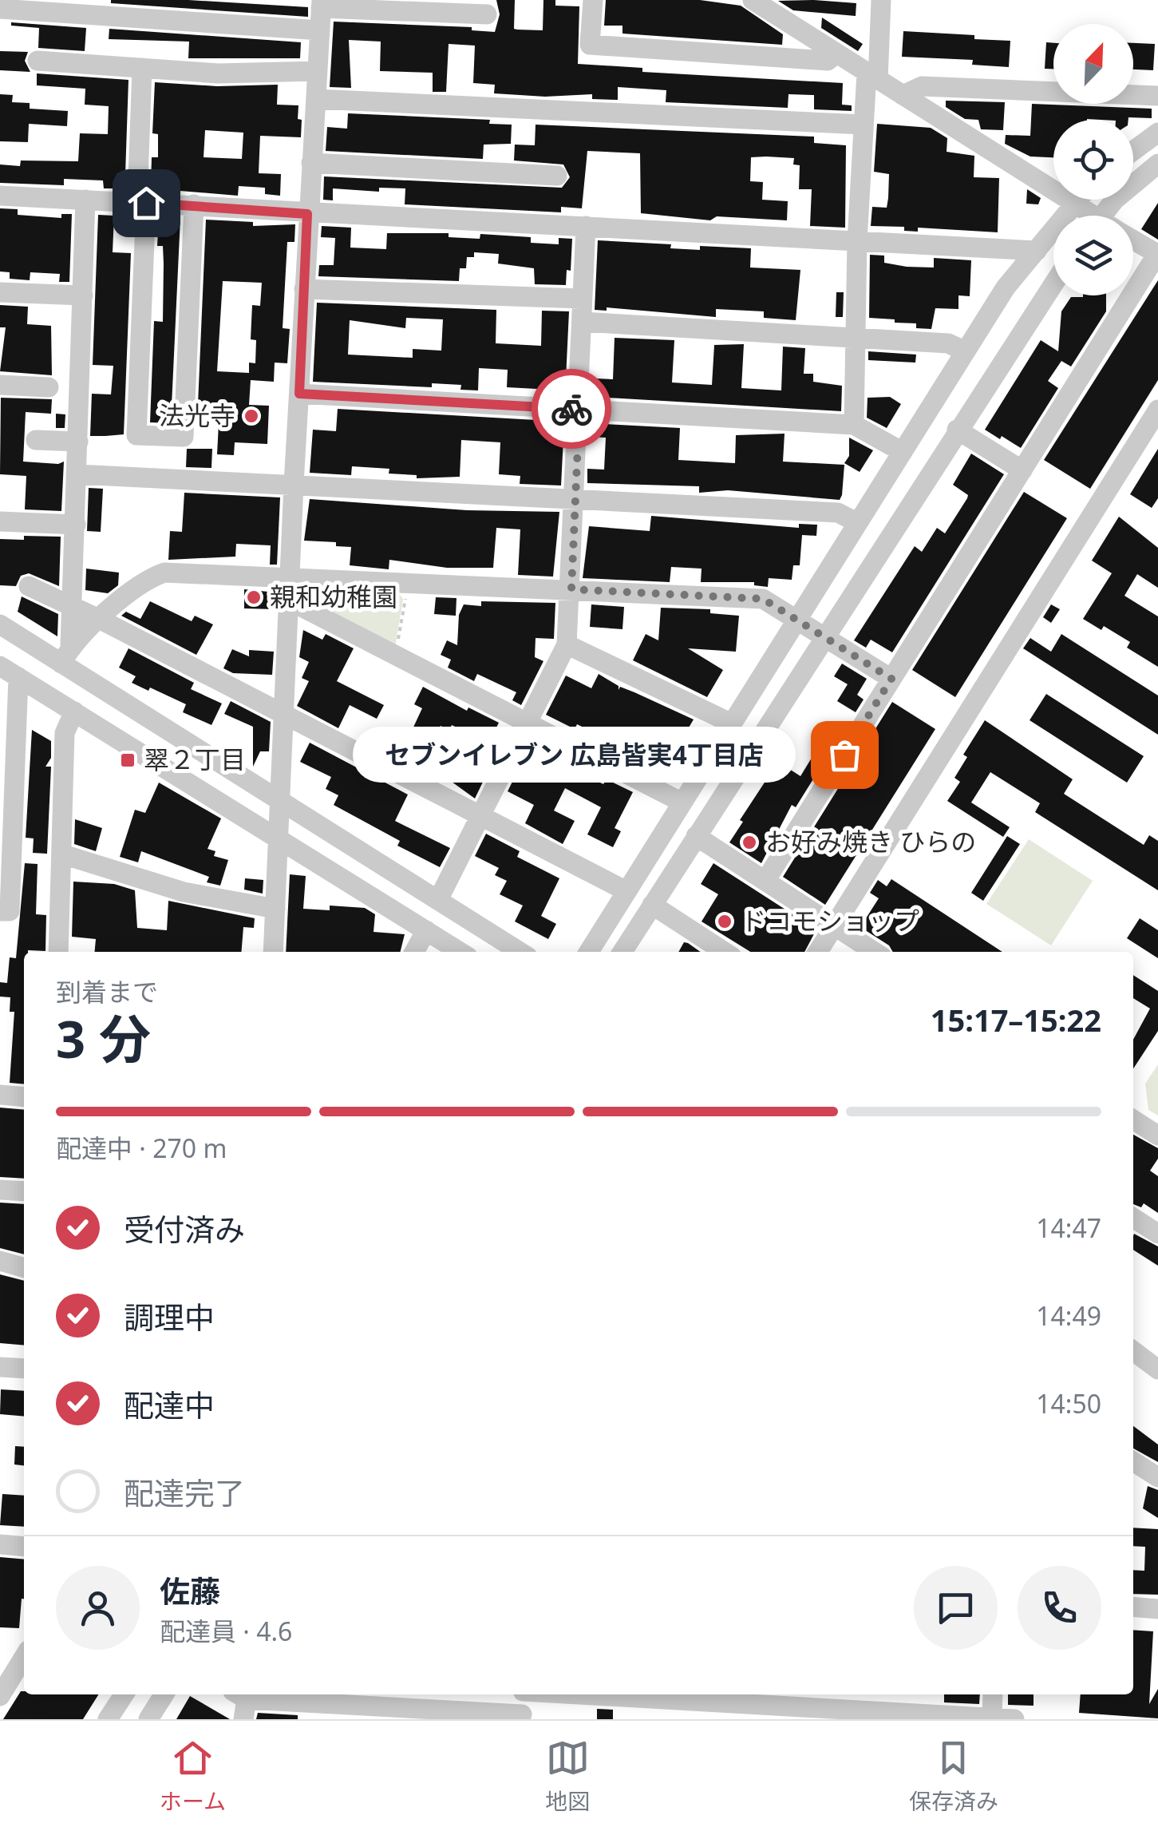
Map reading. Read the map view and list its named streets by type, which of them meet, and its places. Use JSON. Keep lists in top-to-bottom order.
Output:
{
  "places": {
    "other": [
      "法光寺",
      "親和幼稚園",
      "セブンイレブン 広島皆実4丁目店",
      "お好み焼き ひらの",
      "ドコモショップ"
    ],
    "transit": ["翠２丁目"]
  },
  "north": "top right",
  "page": {
    "bubble": "セブンイレブン 広島皆実4丁目店",
    "heading": ["3 分", "到着まで", "15:17–15:22"],
    "panel": ["佐藤", "配達員 · 4.6"],
    "bar": "配達中 · 270 m",
    "list": [
      ["受付済み", "14:47"],
      ["調理中", "14:49"],
      ["配達中", "14:50"],
      "配達完了"
    ],
    "tabs": ["ホーム", "地図", "保存済み"]
  }
}
